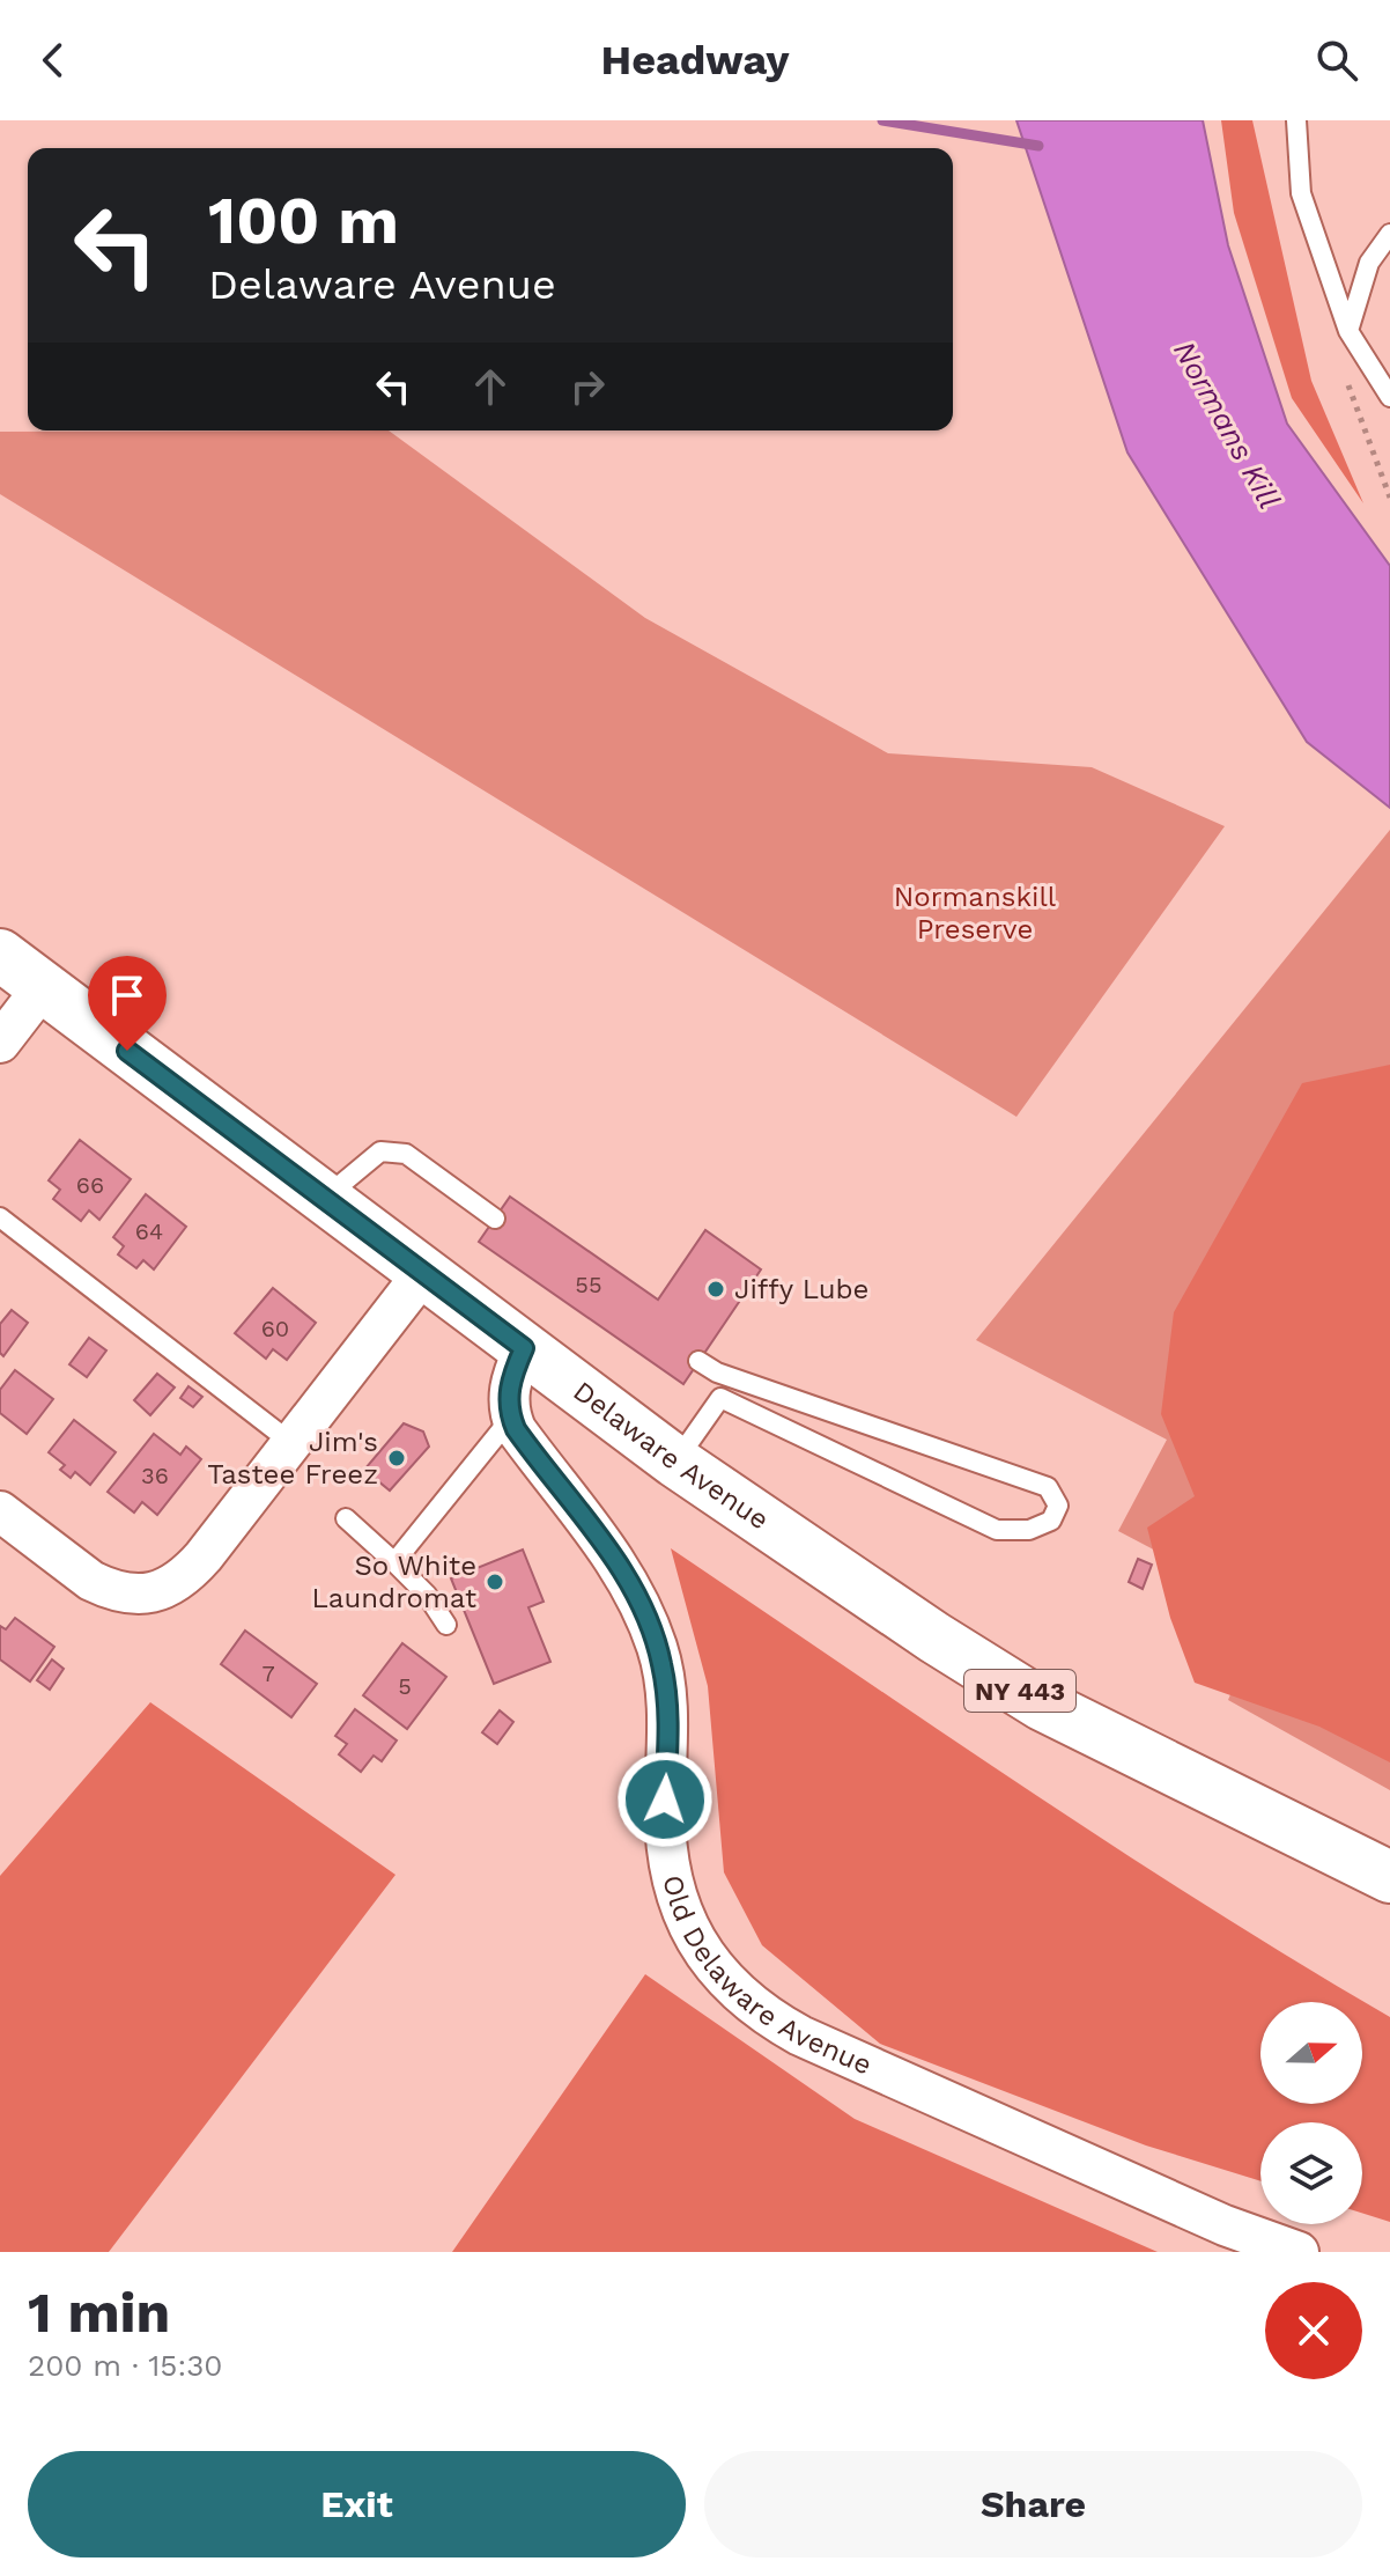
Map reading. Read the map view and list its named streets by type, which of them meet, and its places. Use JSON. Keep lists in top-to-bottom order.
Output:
{
  "streets": {
    "main road": ["Delaware Avenue", "NY 443"],
    "street": ["Old Delaware Avenue"]
  },
  "water": ["Normans Kill"],
  "parks": ["Normanskill Preserve"],
  "places": ["Jiffy Lube", "Jim's Tastee Freez", "So White Laundromat"],
  "house_numbers": [
    "66",
    "64",
    "55",
    "60",
    "36",
    "7",
    "5"
  ],
  "north": "right",
  "page": {
    "header": "Headway",
    "turn": ["100 m", "Delaware Avenue"],
    "heading": ["1 min", "200 m · 15:30"],
    "buttons": ["Exit", "Share"]
  }
}
